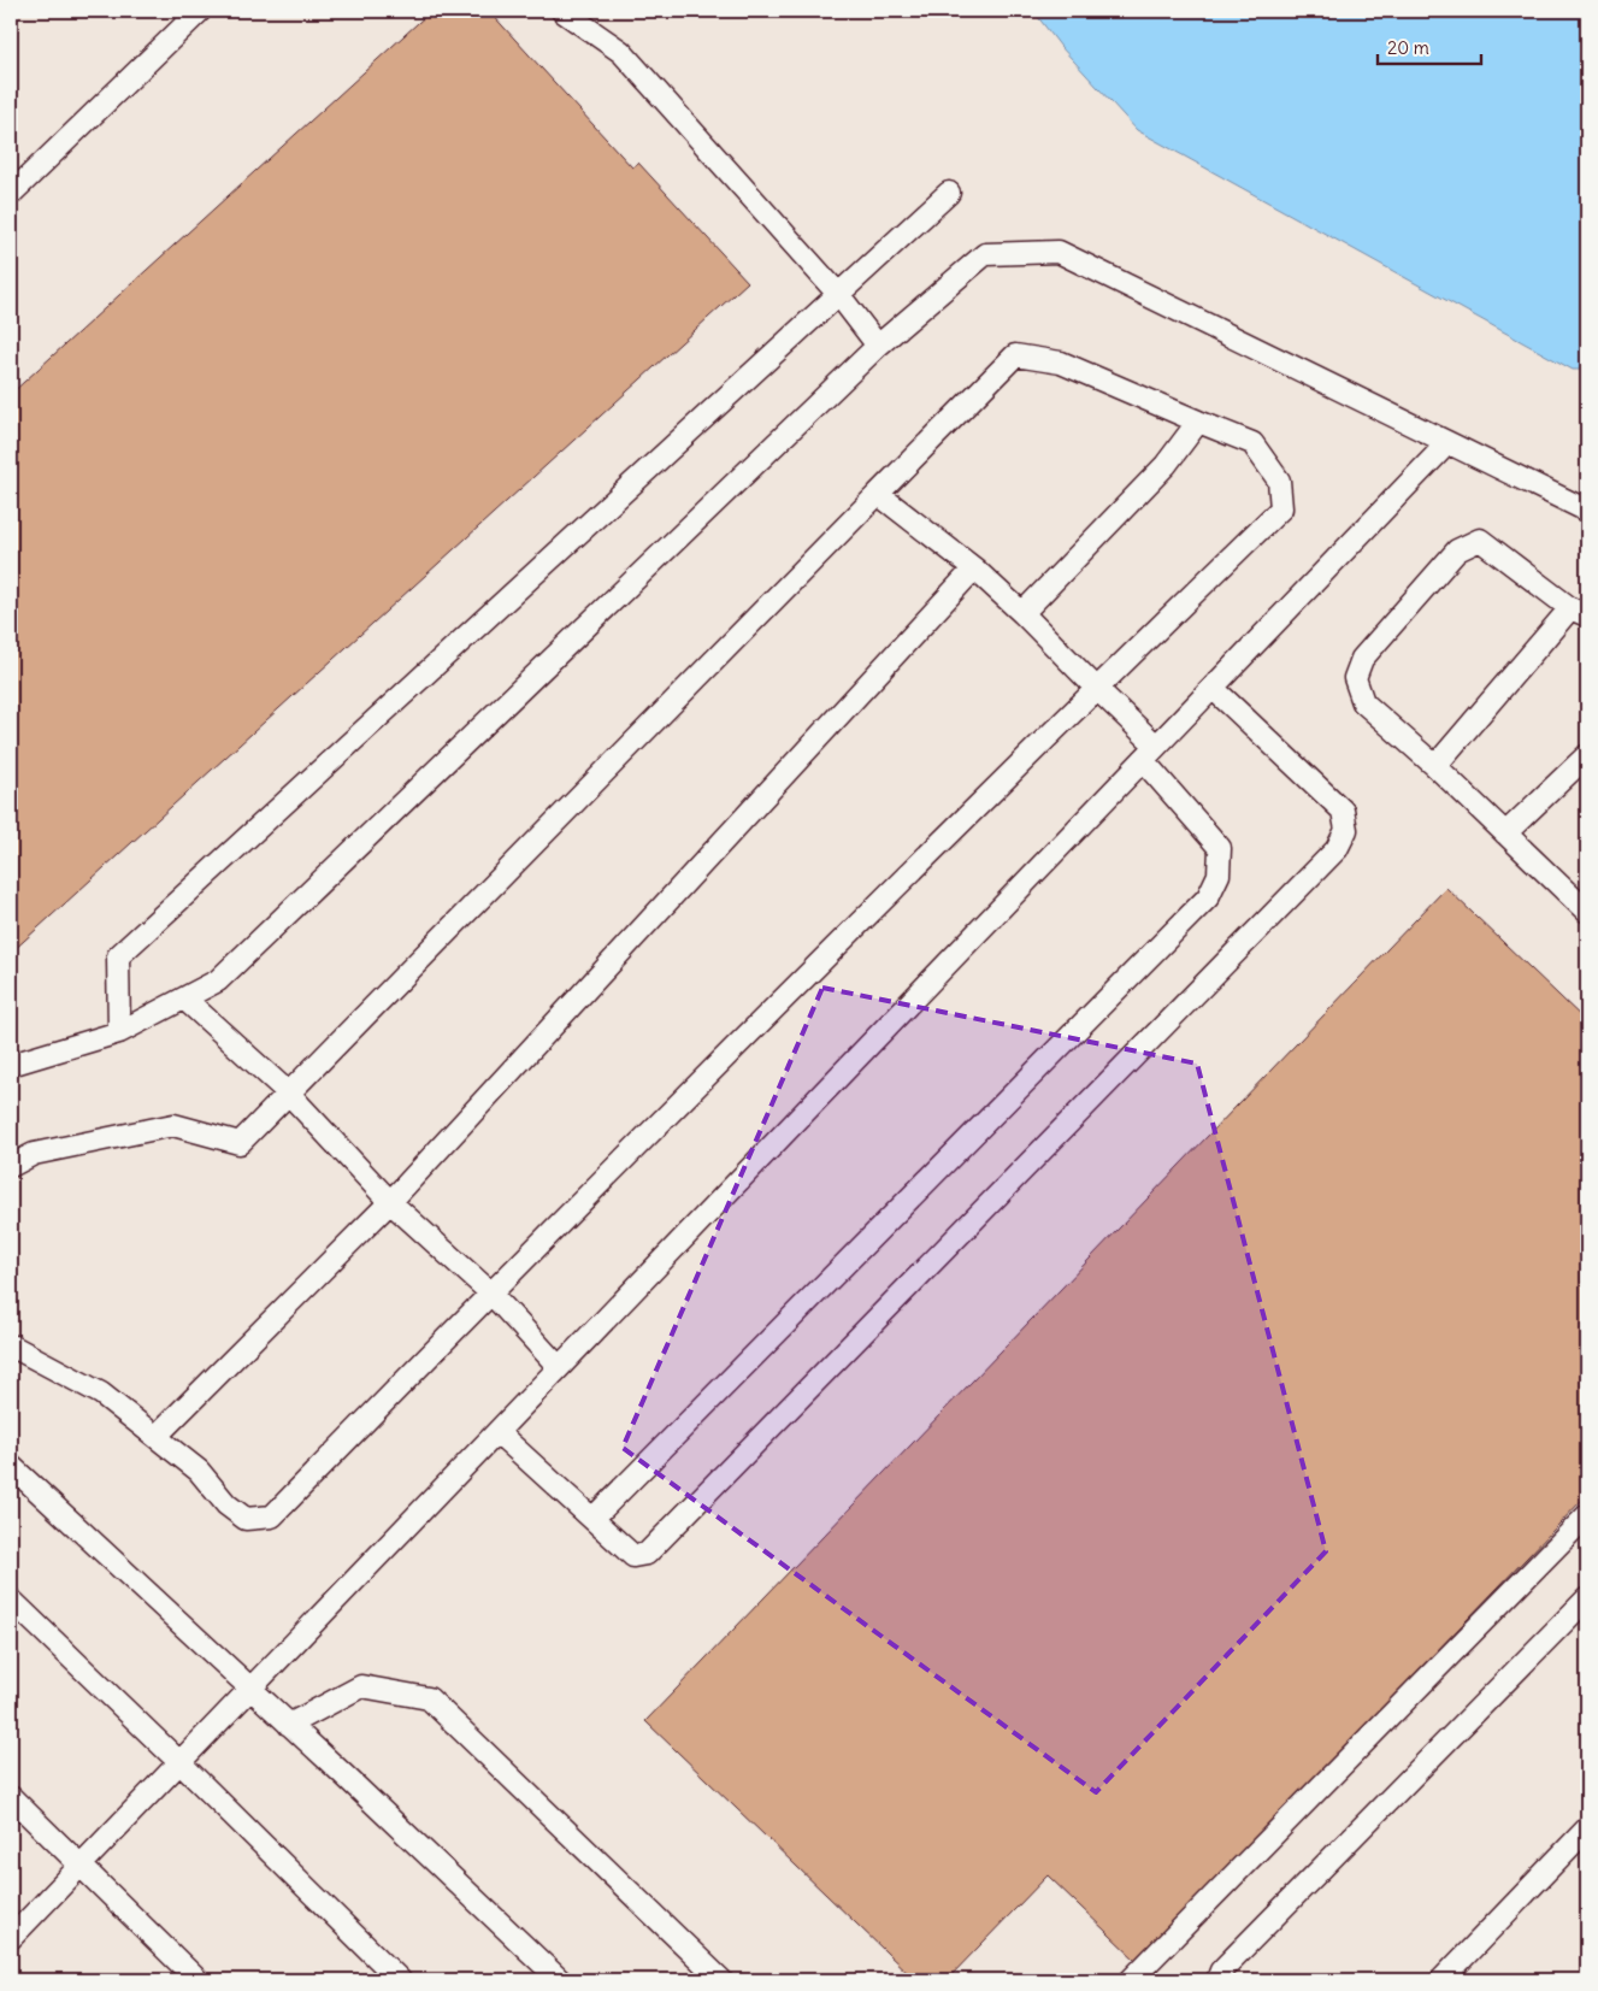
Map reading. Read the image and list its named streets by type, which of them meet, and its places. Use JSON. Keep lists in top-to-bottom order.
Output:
{
  "scale_bar": "20 m"
}
